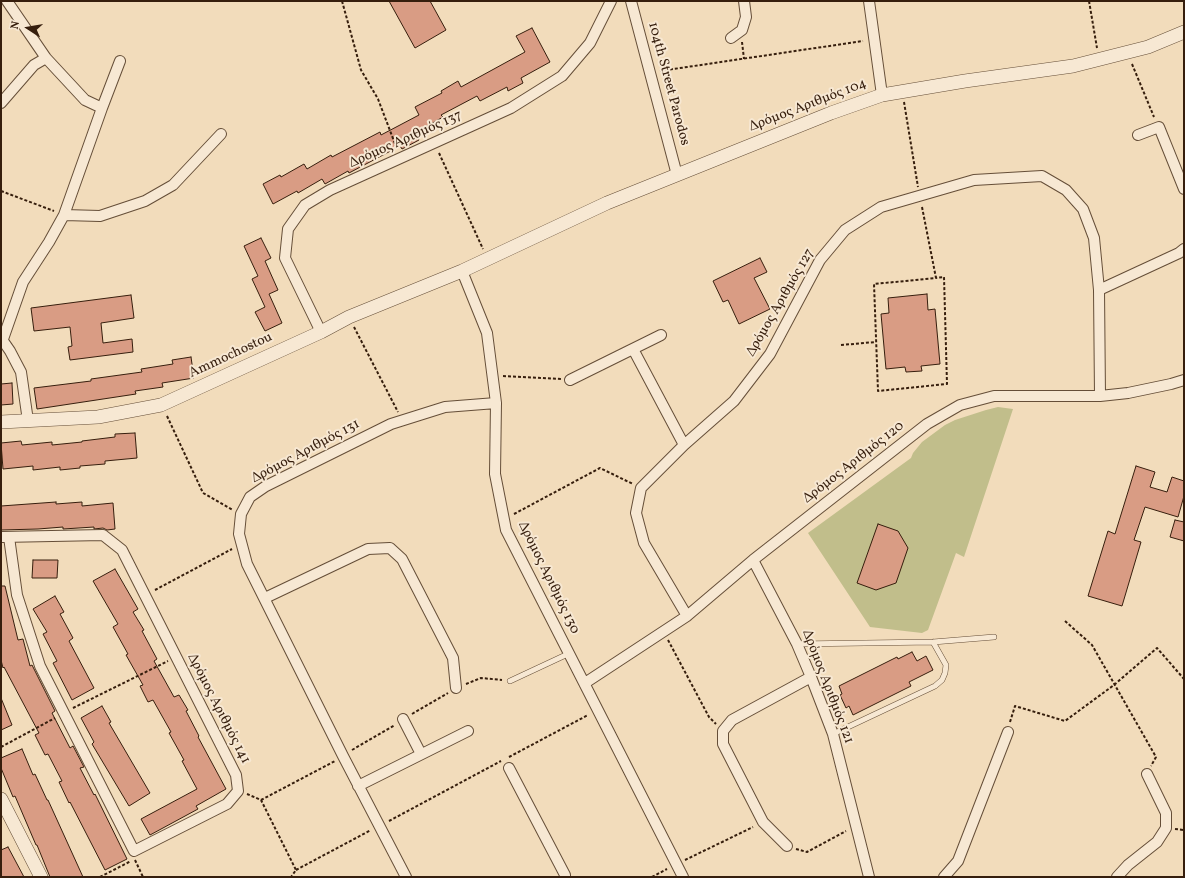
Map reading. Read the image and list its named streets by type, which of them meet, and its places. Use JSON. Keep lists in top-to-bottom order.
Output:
{
  "streets": {
    "street": [
      "104th Street Parodos",
      "Δρόμος Αριθμός 104",
      "Δρόμος Αριθμός 137",
      "Δρόμος Αριθμός 127",
      "Ammochostou",
      "Δρόμος Αριθμός 131",
      "Δρόμος Αριθμός 120",
      "Δρόμος Αριθμός 130",
      "Δρόμος Αριθμός 121",
      "Δρόμος Αριθμός 141"
    ]
  },
  "crossings": [
    ["104th Street Parodos", "Δρόμος Αριθμός 104"],
    ["Δρόμος Αριθμός 104", "Ammochostou"],
    ["Δρόμος Αριθμός 104", "Δρόμος Αριθμός 130"],
    ["Δρόμος Αριθμός 137", "Ammochostou"],
    ["Δρόμος Αριθμός 127", "Δρόμος Αριθμός 120"],
    ["Ammochostou", "Δρόμος Αριθμός 130"],
    ["Δρόμος Αριθμός 131", "Δρόμος Αριθμός 130"],
    ["Δρόμος Αριθμός 120", "Δρόμος Αριθμός 130"],
    ["Δρόμος Αριθμός 120", "Δρόμος Αριθμός 121"]
  ],
  "north": "left"
}
